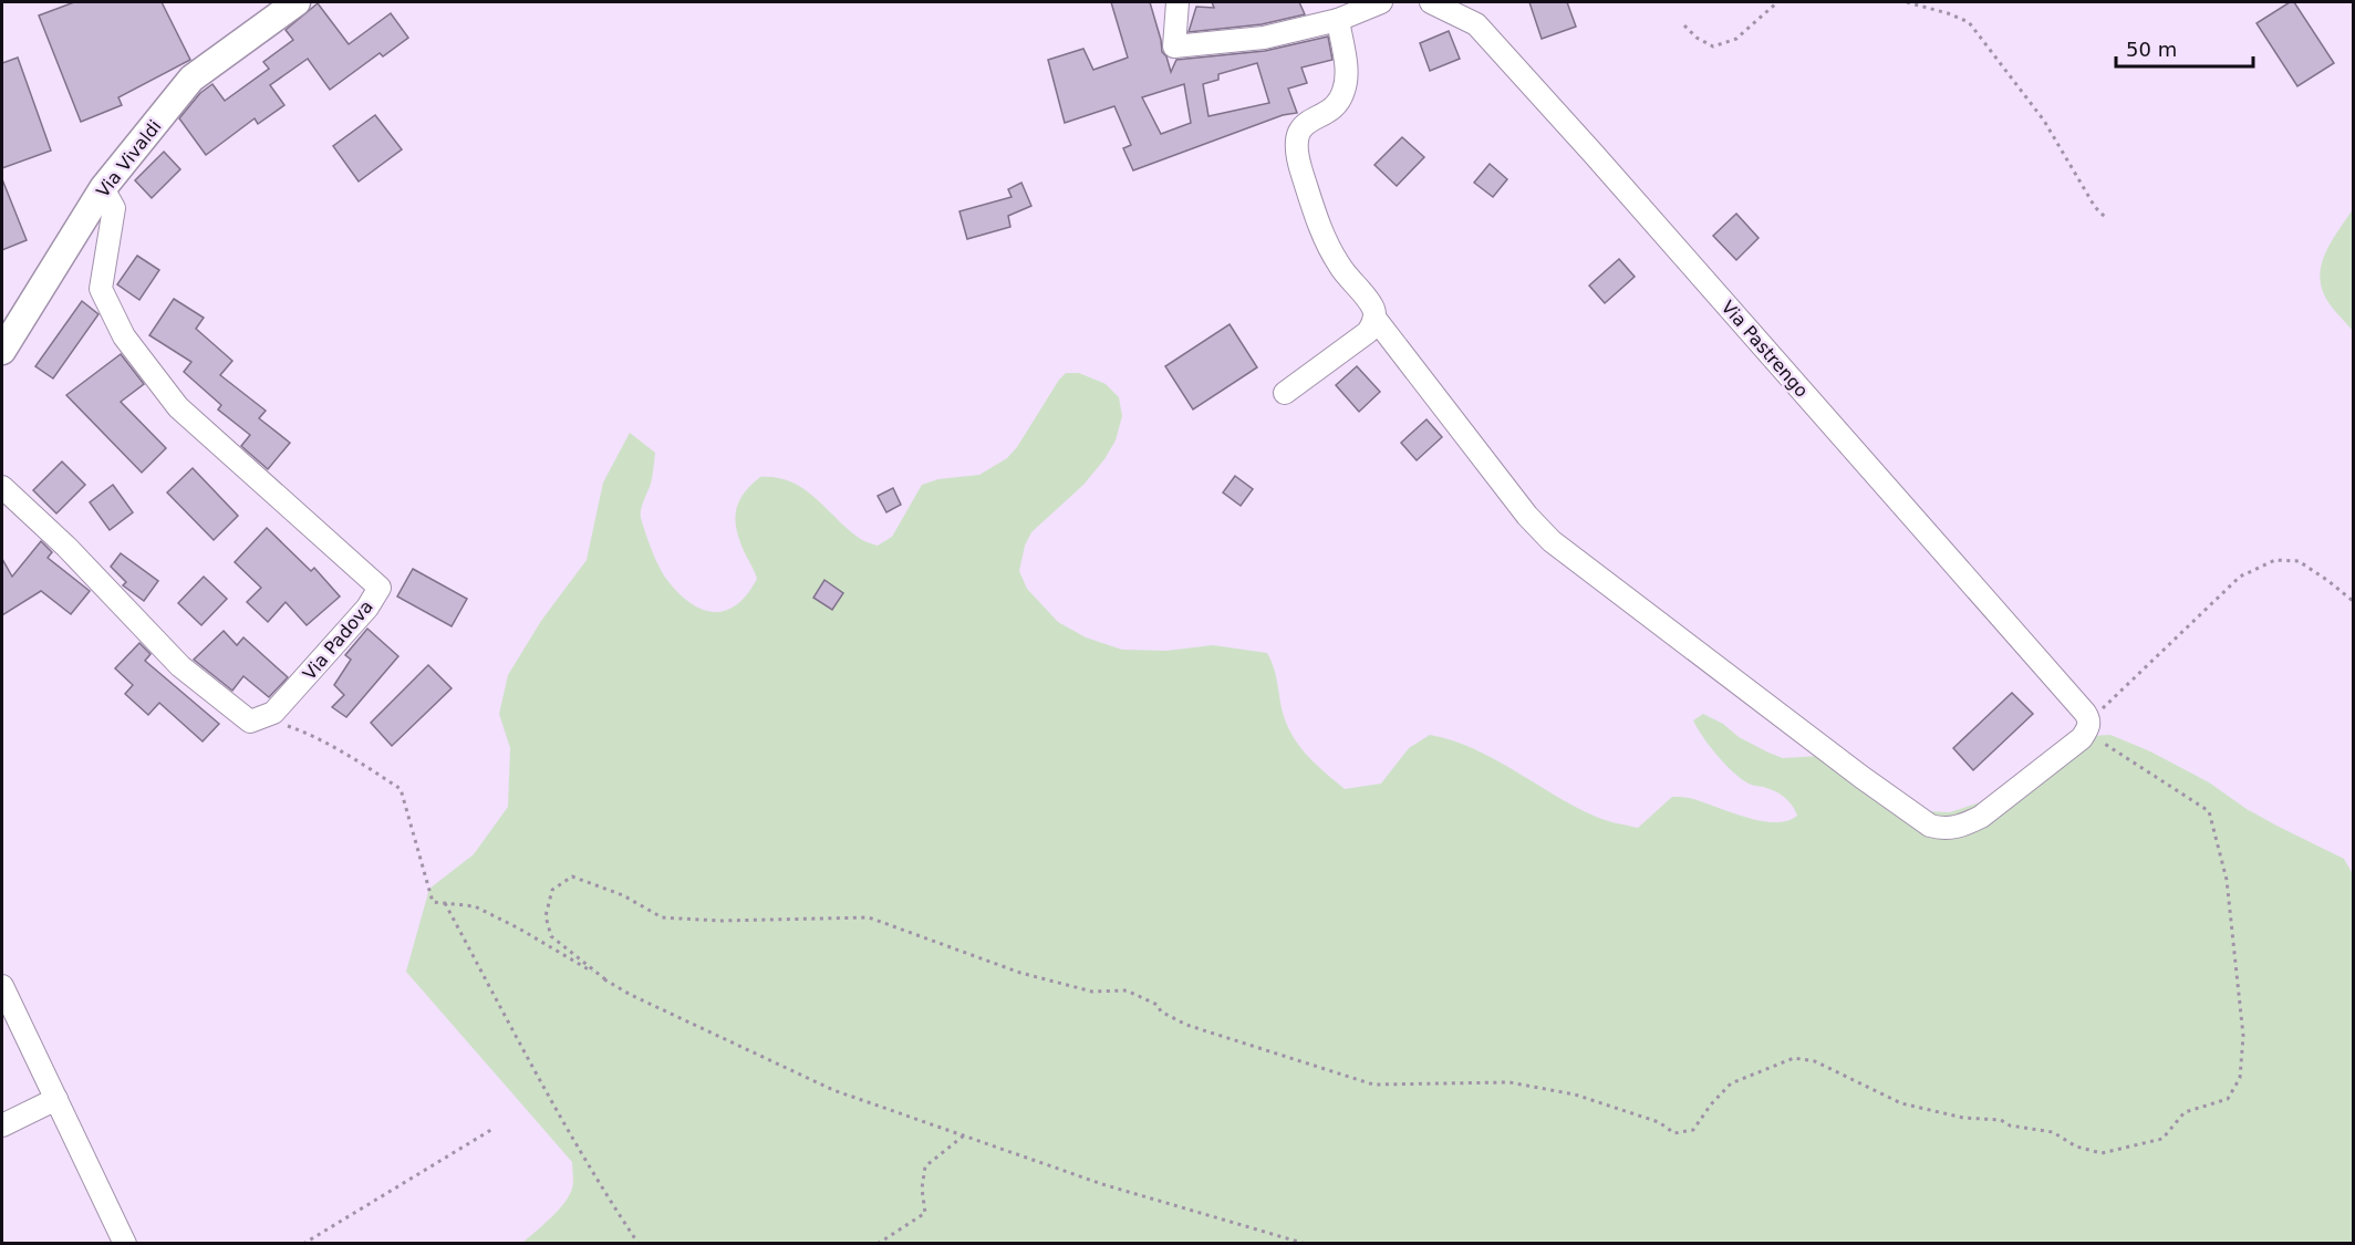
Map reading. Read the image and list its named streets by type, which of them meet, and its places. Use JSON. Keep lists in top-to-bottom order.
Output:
{
  "streets": {
    "street": ["Via Vivaldi", "Via Pastrengo", "Via Padova"]
  },
  "crossings": [
    ["Via Vivaldi", "Via Padova"]
  ],
  "scale_bar": "50 m"
}
